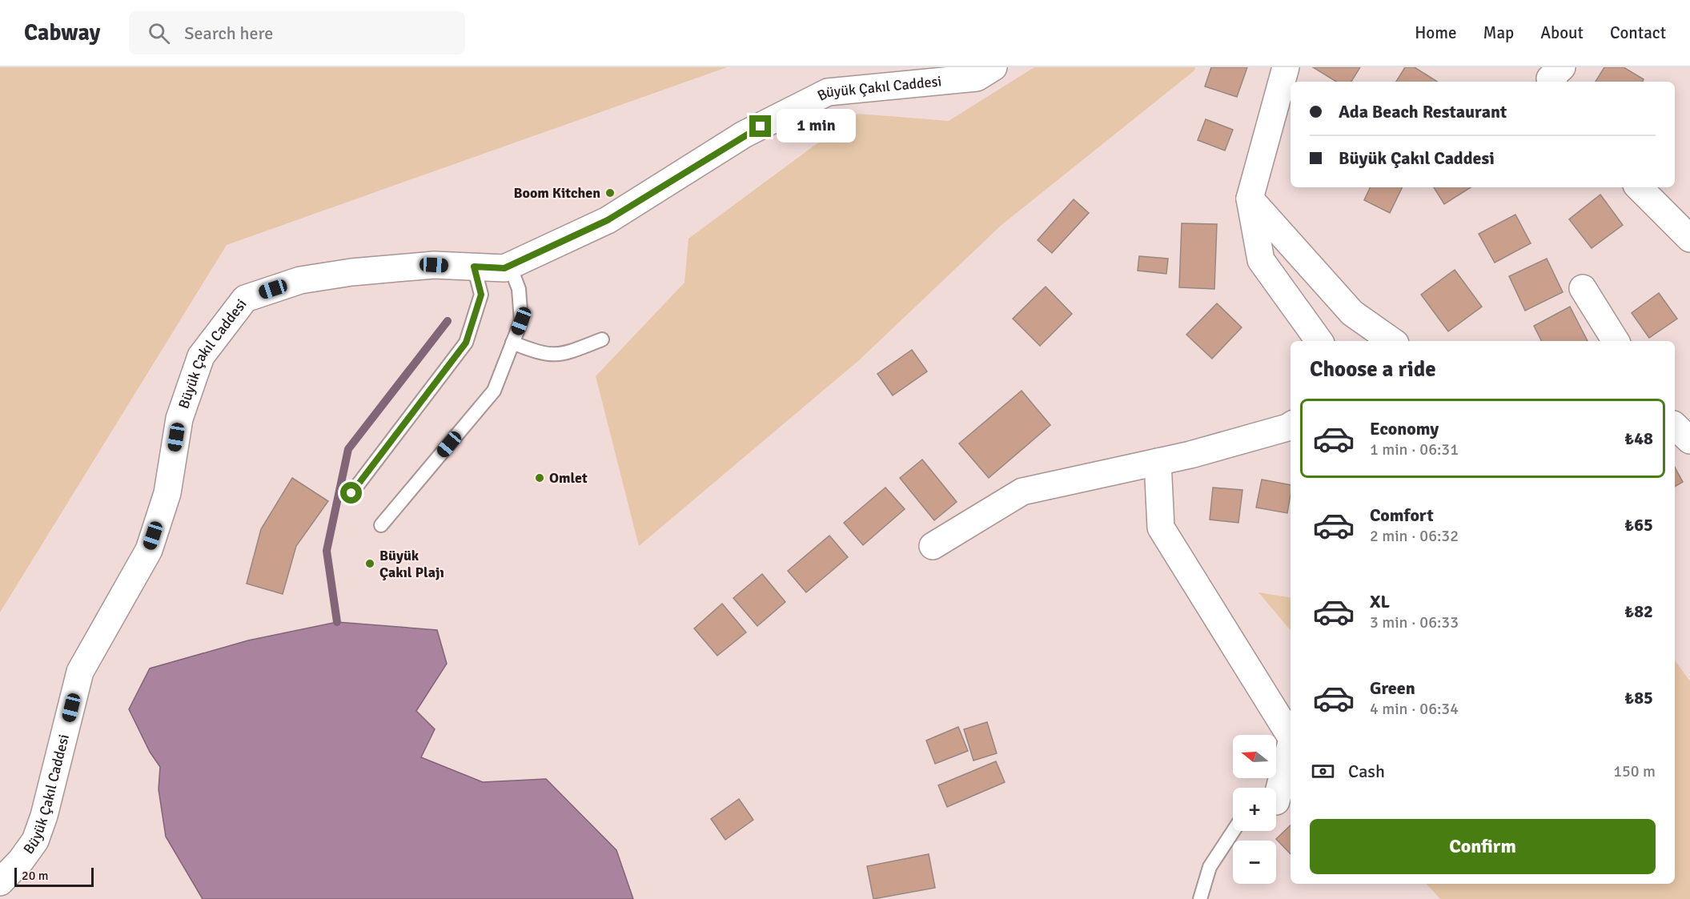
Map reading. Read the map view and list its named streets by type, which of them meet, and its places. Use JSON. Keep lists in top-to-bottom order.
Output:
{
  "streets": {
    "street": ["Büyük Çakıl Caddesi"]
  },
  "places": ["Boom Kitchen", "Omlet", "Büyük Çakıl Plajı"],
  "scale_bar": "20 m",
  "north": "left",
  "page": {
    "header": "Cabway",
    "search": "Search here",
    "nav": [
      "Home",
      "Map",
      "About",
      "Contact"
    ],
    "banner": ["Ada Beach Restaurant", "Büyük Çakıl Caddesi"],
    "bubble": "1 min",
    "heading": "Choose a ride",
    "list": [
      {
        "name": "Economy",
        "note": "1 min · 06:31",
        "value": "₺48"
      },
      {
        "name": "Comfort",
        "note": "2 min · 06:32",
        "value": "₺65"
      },
      {
        "name": "XL",
        "note": "3 min · 06:33",
        "value": "₺82"
      },
      {
        "name": "Green",
        "note": "4 min · 06:34",
        "value": "₺85"
      }
    ],
    "map_buttons": ["+", "−"],
    "pay": ["Cash", "150 m"],
    "buttons": "Confirm",
    "scale": "20 m"
  }
}
